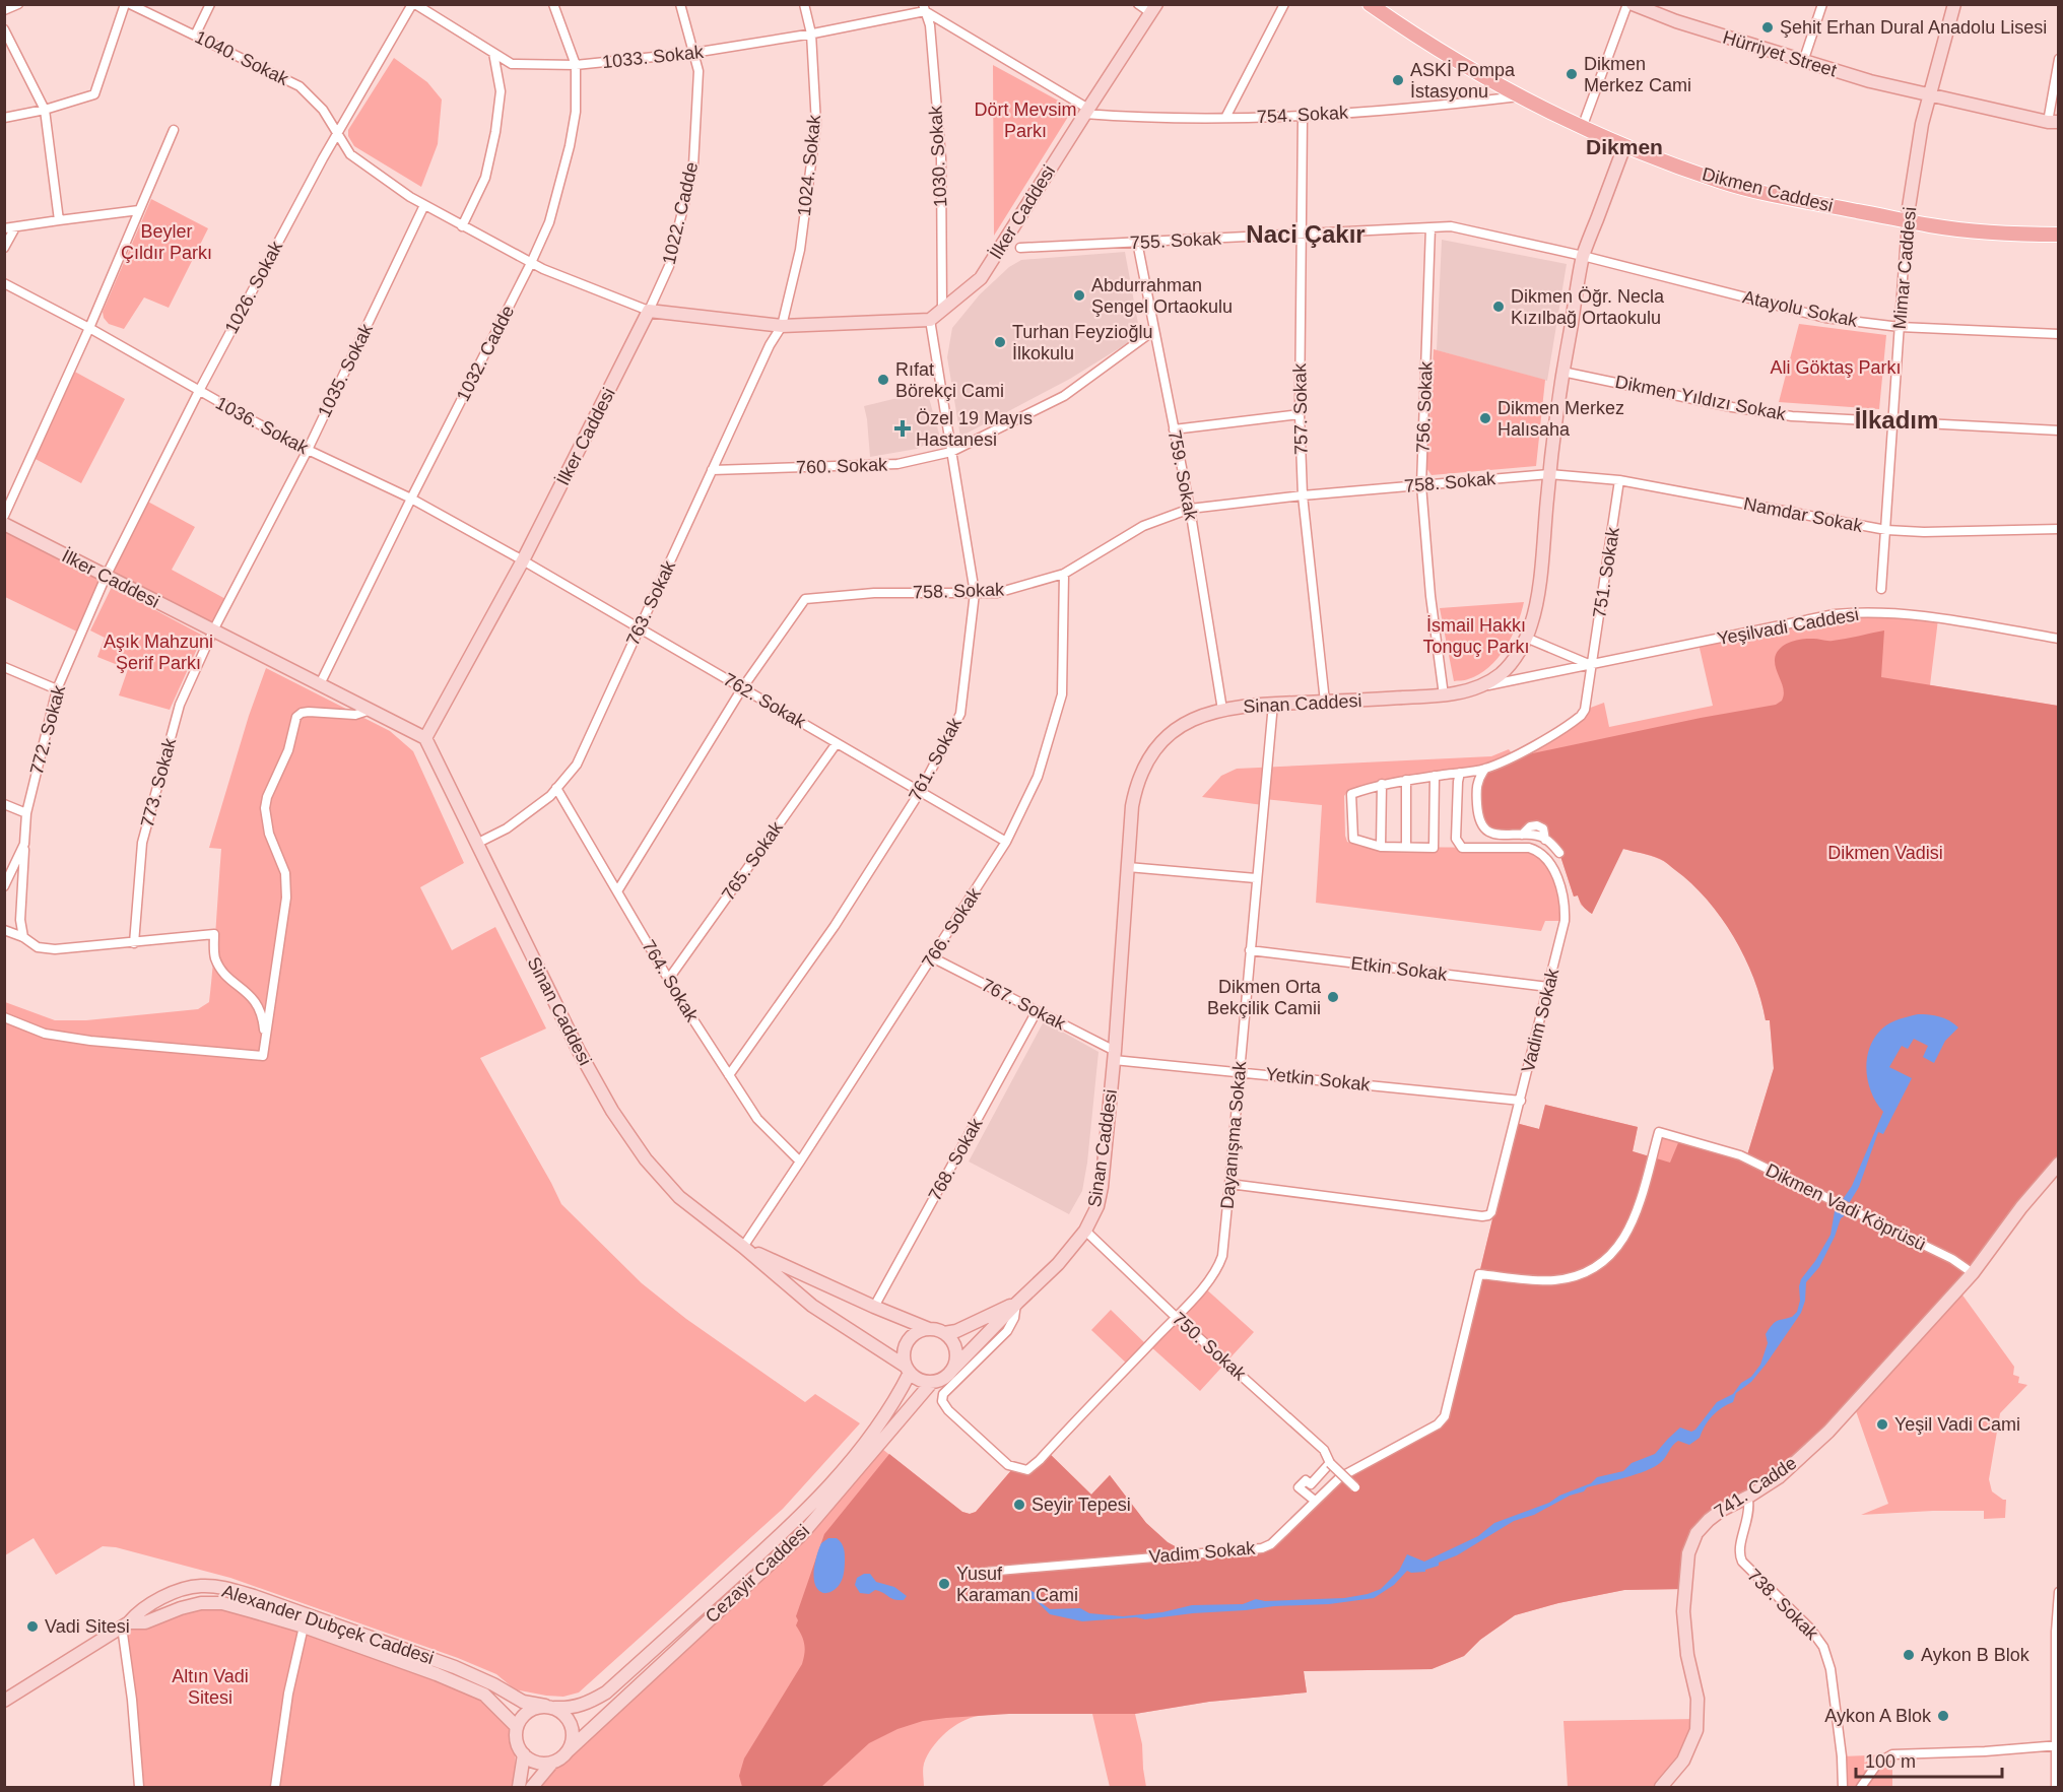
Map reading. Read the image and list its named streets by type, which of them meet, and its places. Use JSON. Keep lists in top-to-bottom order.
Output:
{
  "streets": {
    "main road": [
      "Hürriyet Street",
      "Dikmen Caddesi",
      "İlker Caddesi",
      "Mimar Caddesi",
      "Sinan Caddesi",
      "741. Cadde",
      "Cezayir Caddesi",
      "Alexander Dubçek Caddesi"
    ],
    "street": [
      "1033. Sokak",
      "1040. Sokak",
      "754. Sokak",
      "1030. Sokak",
      "1024. Sokak",
      "1022. Cadde",
      "755. Sokak",
      "1026. Sokak",
      "Atayolu Sokak",
      "1032. Cadde",
      "1035. Sokak",
      "Dikmen Yıldızı Sokak",
      "756. Sokak",
      "757. Sokak",
      "1036. Sokak",
      "760. Sokak",
      "759. Sokak",
      "758. Sokak",
      "Namdar Sokak",
      "751. Sokak",
      "763. Sokak",
      "Yeşilvadi Caddesi",
      "762. Sokak",
      "772. Sokak",
      "761. Sokak",
      "773. Sokak",
      "765. Sokak",
      "766. Sokak",
      "Etkin Sokak",
      "764. Sokak",
      "767. Sokak",
      "Vadim Sokak",
      "Yetkin Sokak",
      "Dayanışma Sokak",
      "768. Sokak",
      "Dikmen Vadi Köprüsü",
      "750. Sokak",
      "738. Sokak"
    ]
  },
  "crossings": [
    ["Hürriyet Street", "Mimar Caddesi"],
    ["1033. Sokak", "1030. Sokak"],
    ["1033. Sokak", "1024. Sokak"],
    ["1033. Sokak", "1022. Cadde"],
    ["1033. Sokak", "1026. Sokak"],
    ["1033. Sokak", "1032. Cadde"],
    ["1040. Sokak", "İlker Caddesi"],
    ["1040. Sokak", "1022. Cadde"],
    ["1040. Sokak", "1026. Sokak"],
    ["1040. Sokak", "1032. Cadde"],
    ["1040. Sokak", "1035. Sokak"],
    ["754. Sokak", "Dikmen Caddesi"],
    ["754. Sokak", "İlker Caddesi"],
    ["754. Sokak", "757. Sokak"],
    ["1030. Sokak", "İlker Caddesi"],
    ["1024. Sokak", "763. Sokak"],
    ["Dikmen Caddesi", "Mimar Caddesi"],
    ["Dikmen Caddesi", "Sinan Caddesi"],
    ["İlker Caddesi", "1022. Cadde"],
    ["İlker Caddesi", "1026. Sokak"],
    ["İlker Caddesi", "1032. Cadde"],
    ["İlker Caddesi", "1035. Sokak"],
    ["İlker Caddesi", "1036. Sokak"],
    ["İlker Caddesi", "762. Sokak"],
    ["İlker Caddesi", "Sinan Caddesi"],
    ["İlker Caddesi", "772. Sokak"],
    ["İlker Caddesi", "761. Sokak"],
    ["İlker Caddesi", "773. Sokak"],
    ["755. Sokak", "Atayolu Sokak"],
    ["755. Sokak", "756. Sokak"],
    ["755. Sokak", "757. Sokak"],
    ["755. Sokak", "759. Sokak"],
    ["755. Sokak", "Sinan Caddesi"],
    ["Mimar Caddesi", "Atayolu Sokak"],
    ["Mimar Caddesi", "Dikmen Yıldızı Sokak"],
    ["Mimar Caddesi", "Namdar Sokak"],
    ["1026. Sokak", "1036. Sokak"],
    ["1026. Sokak", "772. Sokak"],
    ["Atayolu Sokak", "Sinan Caddesi"],
    ["1032. Cadde", "1036. Sokak"],
    ["1035. Sokak", "1036. Sokak"],
    ["1035. Sokak", "773. Sokak"],
    ["Dikmen Yıldızı Sokak", "Sinan Caddesi"],
    ["756. Sokak", "758. Sokak"],
    ["756. Sokak", "Sinan Caddesi"],
    ["757. Sokak", "758. Sokak"],
    ["757. Sokak", "Sinan Caddesi"],
    ["1036. Sokak", "762. Sokak"],
    ["760. Sokak", "759. Sokak"],
    ["760. Sokak", "763. Sokak"],
    ["760. Sokak", "761. Sokak"],
    ["759. Sokak", "758. Sokak"],
    ["759. Sokak", "Sinan Caddesi"],
    ["758. Sokak", "Namdar Sokak"],
    ["758. Sokak", "762. Sokak"],
    ["758. Sokak", "Sinan Caddesi"],
    ["758. Sokak", "761. Sokak"],
    ["758. Sokak", "766. Sokak"],
    ["758. Sokak", "764. Sokak"],
    ["Namdar Sokak", "751. Sokak"],
    ["Namdar Sokak", "Sinan Caddesi"],
    ["751. Sokak", "Yeşilvadi Caddesi"],
    ["751. Sokak", "Vadim Sokak"],
    ["763. Sokak", "762. Sokak"],
    ["763. Sokak", "Sinan Caddesi"],
    ["763. Sokak", "764. Sokak"],
    ["Yeşilvadi Caddesi", "Sinan Caddesi"],
    ["762. Sokak", "761. Sokak"],
    ["762. Sokak", "765. Sokak"],
    ["762. Sokak", "766. Sokak"],
    ["Sinan Caddesi", "766. Sokak"],
    ["Sinan Caddesi", "767. Sokak"],
    ["Sinan Caddesi", "Yetkin Sokak"],
    ["Sinan Caddesi", "Dayanışma Sokak"],
    ["Sinan Caddesi", "768. Sokak"],
    ["Sinan Caddesi", "750. Sokak"],
    ["Sinan Caddesi", "Cezayir Caddesi"],
    ["761. Sokak", "764. Sokak"],
    ["765. Sokak", "764. Sokak"],
    ["766. Sokak", "764. Sokak"],
    ["766. Sokak", "767. Sokak"],
    ["Etkin Sokak", "Vadim Sokak"],
    ["Etkin Sokak", "Dayanışma Sokak"],
    ["767. Sokak", "Yetkin Sokak"],
    ["767. Sokak", "768. Sokak"],
    ["Vadim Sokak", "Yetkin Sokak"],
    ["Vadim Sokak", "Dayanışma Sokak"],
    ["Vadim Sokak", "Dikmen Vadi Köprüsü"],
    ["Yetkin Sokak", "Dayanışma Sokak"],
    ["Dayanışma Sokak", "750. Sokak"],
    ["Dikmen Vadi Köprüsü", "741. Cadde"],
    ["741. Cadde", "738. Sokak"],
    ["Cezayir Caddesi", "Alexander Dubçek Caddesi"]
  ],
  "districts": ["Dikmen", "Naci Çakır", "İlkadım"],
  "parks": [
    "Dört Mevsim Parkı",
    "Beyler Çıldır Parkı",
    "Ali Göktaş Parkı",
    "İsmail Hakkı Tonguç Parkı",
    "Aşık Mahzuni Şerif Parkı",
    "Dikmen Vadisi",
    "Altın Vadi Sitesi"
  ],
  "places": {
    "other": [
      "Şehit Erhan Dural Anadolu Lisesi",
      "Dikmen Merkez Cami",
      "ASKİ Pompa İstasyonu",
      "Abdurrahman Şengel Ortaokulu",
      "Dikmen Öğr. Necla Kızılbağ Ortaokulu",
      "Turhan Feyzioğlu İlkokulu",
      "Rıfat Börekçi Cami",
      "Dikmen Merkez Halısaha",
      "Dikmen Orta Bekçilik Camii",
      "Yeşil Vadi Cami",
      "Seyir Tepesi",
      "Yusuf Karaman Cami",
      "Vadi Sitesi",
      "Aykon B Blok",
      "Aykon A Blok"
    ],
    "health": ["Özel 19 Mayıs Hastanesi"]
  },
  "scale_bar": "100 m"
}
